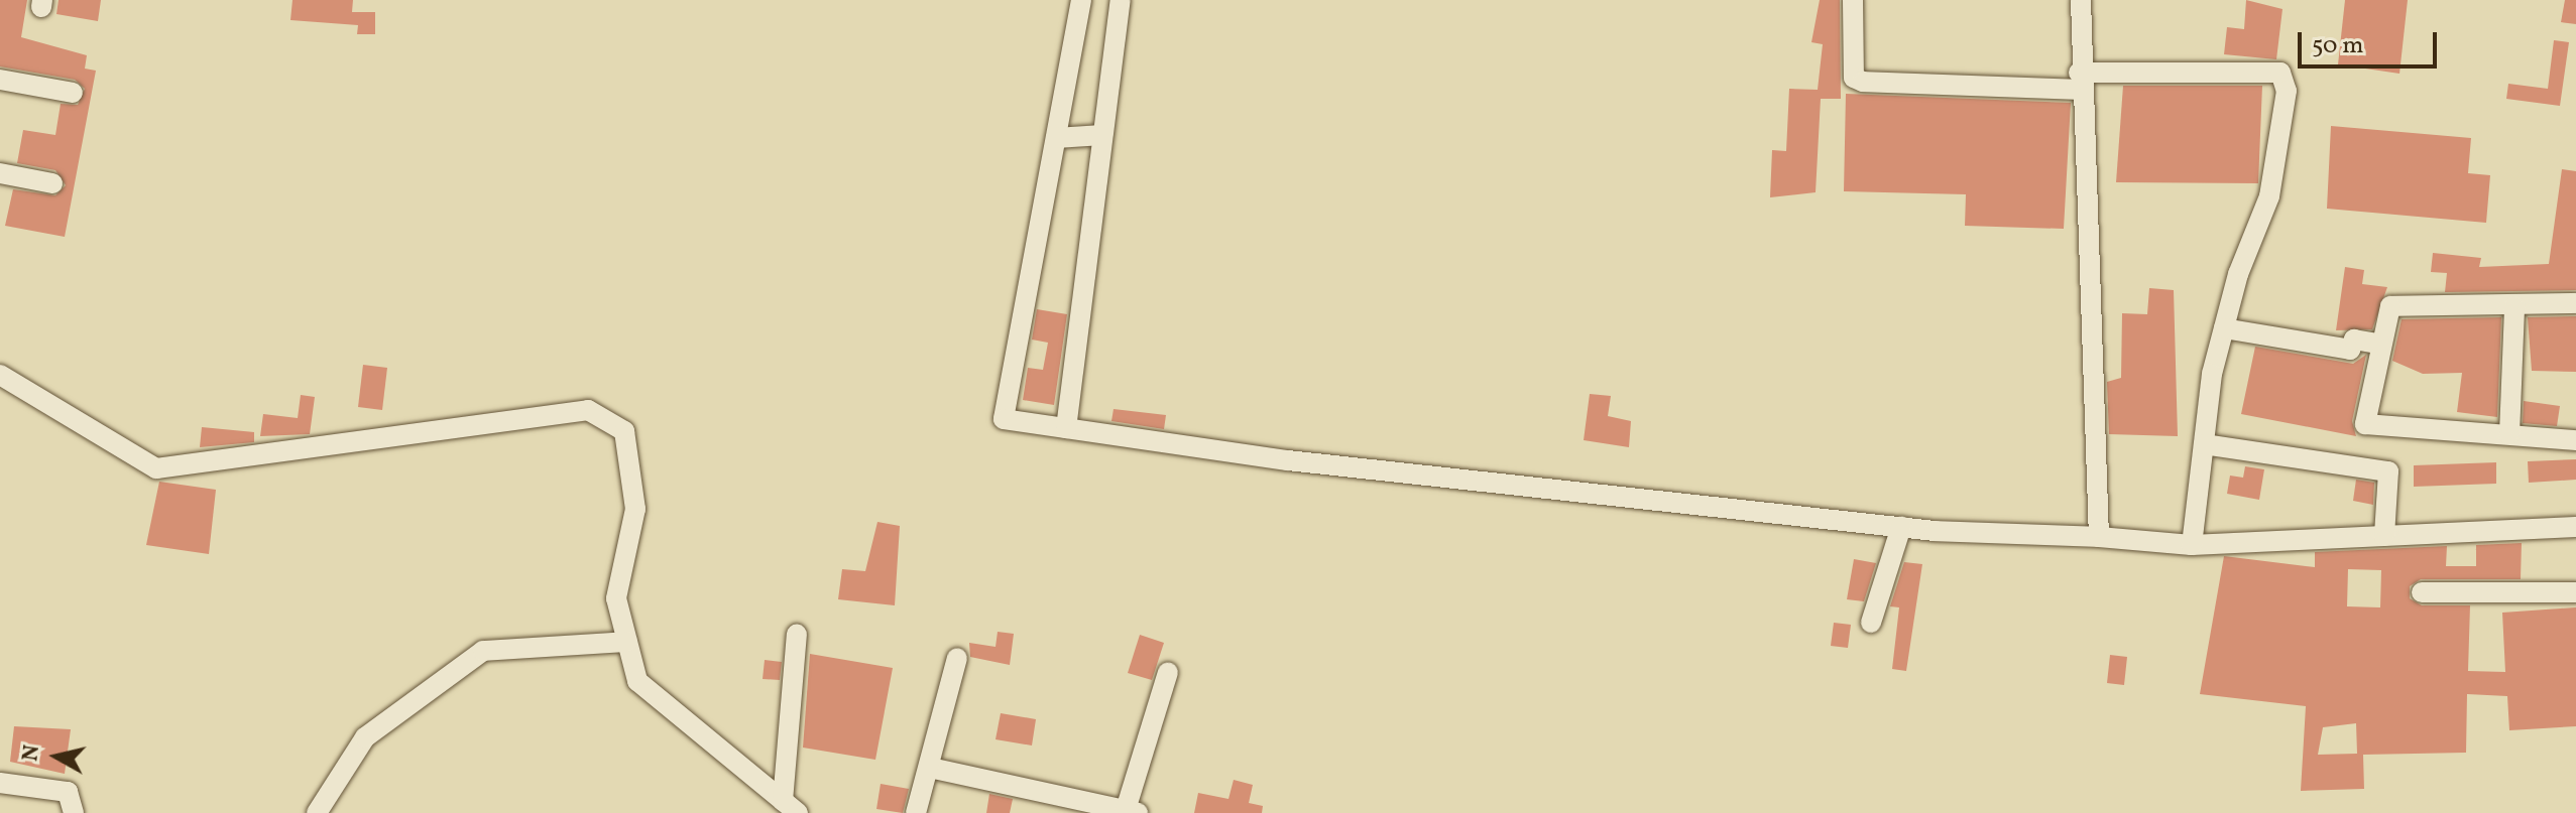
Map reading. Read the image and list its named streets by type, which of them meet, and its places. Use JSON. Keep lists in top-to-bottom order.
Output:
{
  "scale_bar": "50 m",
  "north": "left"
}
